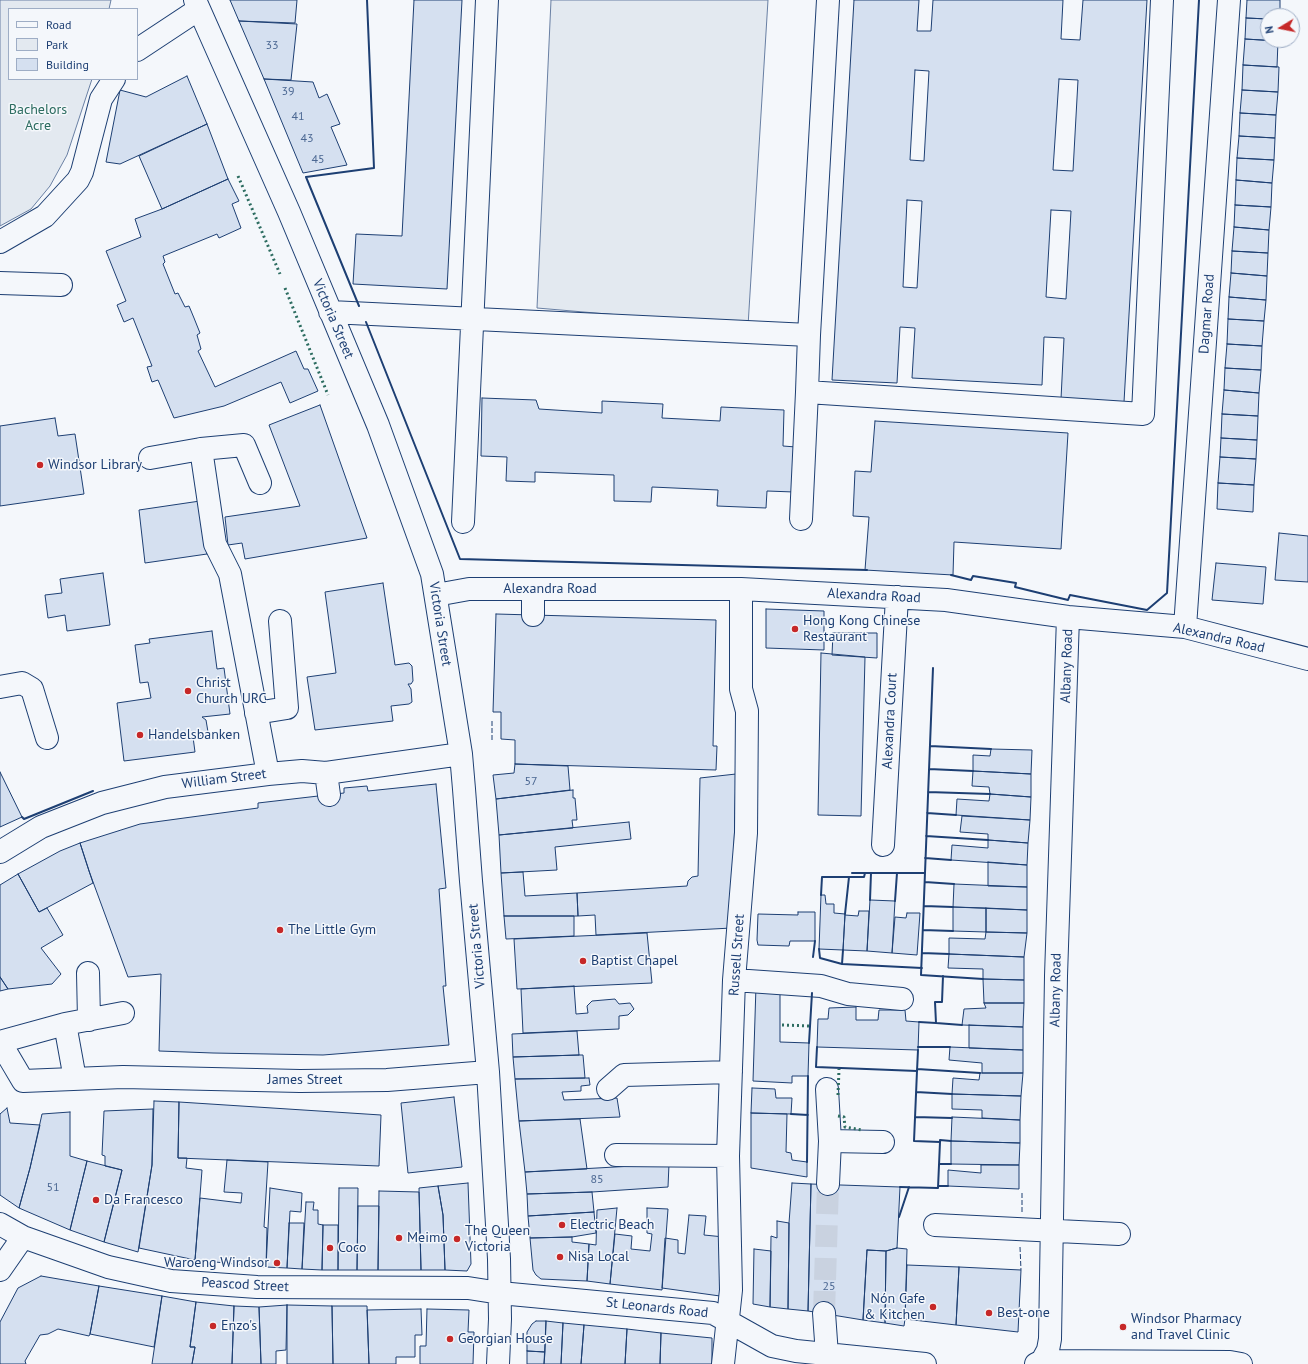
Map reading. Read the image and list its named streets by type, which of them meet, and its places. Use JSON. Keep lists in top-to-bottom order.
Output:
{
  "streets": {
    "street": [
      "Dagmar Road",
      "Victoria Street",
      "Alexandra Road",
      "Albany Road",
      "Alexandra Court",
      "William Street",
      "Russell Street",
      "James Street",
      "Peascod Street",
      "St Leonards Road"
    ]
  },
  "crossings": [
    ["Dagmar Road", "Alexandra Road"],
    ["Victoria Street", "Alexandra Road"],
    ["Victoria Street", "William Street"],
    ["Victoria Street", "James Street"],
    ["Victoria Street", "Peascod Street"],
    ["Victoria Street", "St Leonards Road"],
    ["Alexandra Road", "Albany Road"],
    ["Alexandra Road", "Alexandra Court"],
    ["Alexandra Road", "Russell Street"],
    ["Russell Street", "St Leonards Road"],
    ["Peascod Street", "St Leonards Road"]
  ],
  "parks": ["Bachelors Acre"],
  "places": [
    "Windsor Library",
    "Hong Kong Chinese Restaurant",
    "Christ Church URC",
    "Handelsbanken",
    "The Little Gym",
    "Baptist Chapel",
    "Da Francesco",
    "Electric Beach",
    "Meimo",
    "The Queen Victoria",
    "Coco",
    "Nisa Local",
    "Waroeng Windsor",
    "Nón Cafe & Kitchen",
    "Best-one",
    "Enzo's",
    "Windsor Pharmacy and Travel Clinic",
    "Georgian House"
  ],
  "house_numbers": [
    "33",
    "39",
    "41",
    "43",
    "45",
    "57",
    "85",
    "51",
    "25"
  ],
  "legend": ["Road", "Park", "Building"],
  "north": "left"
}
